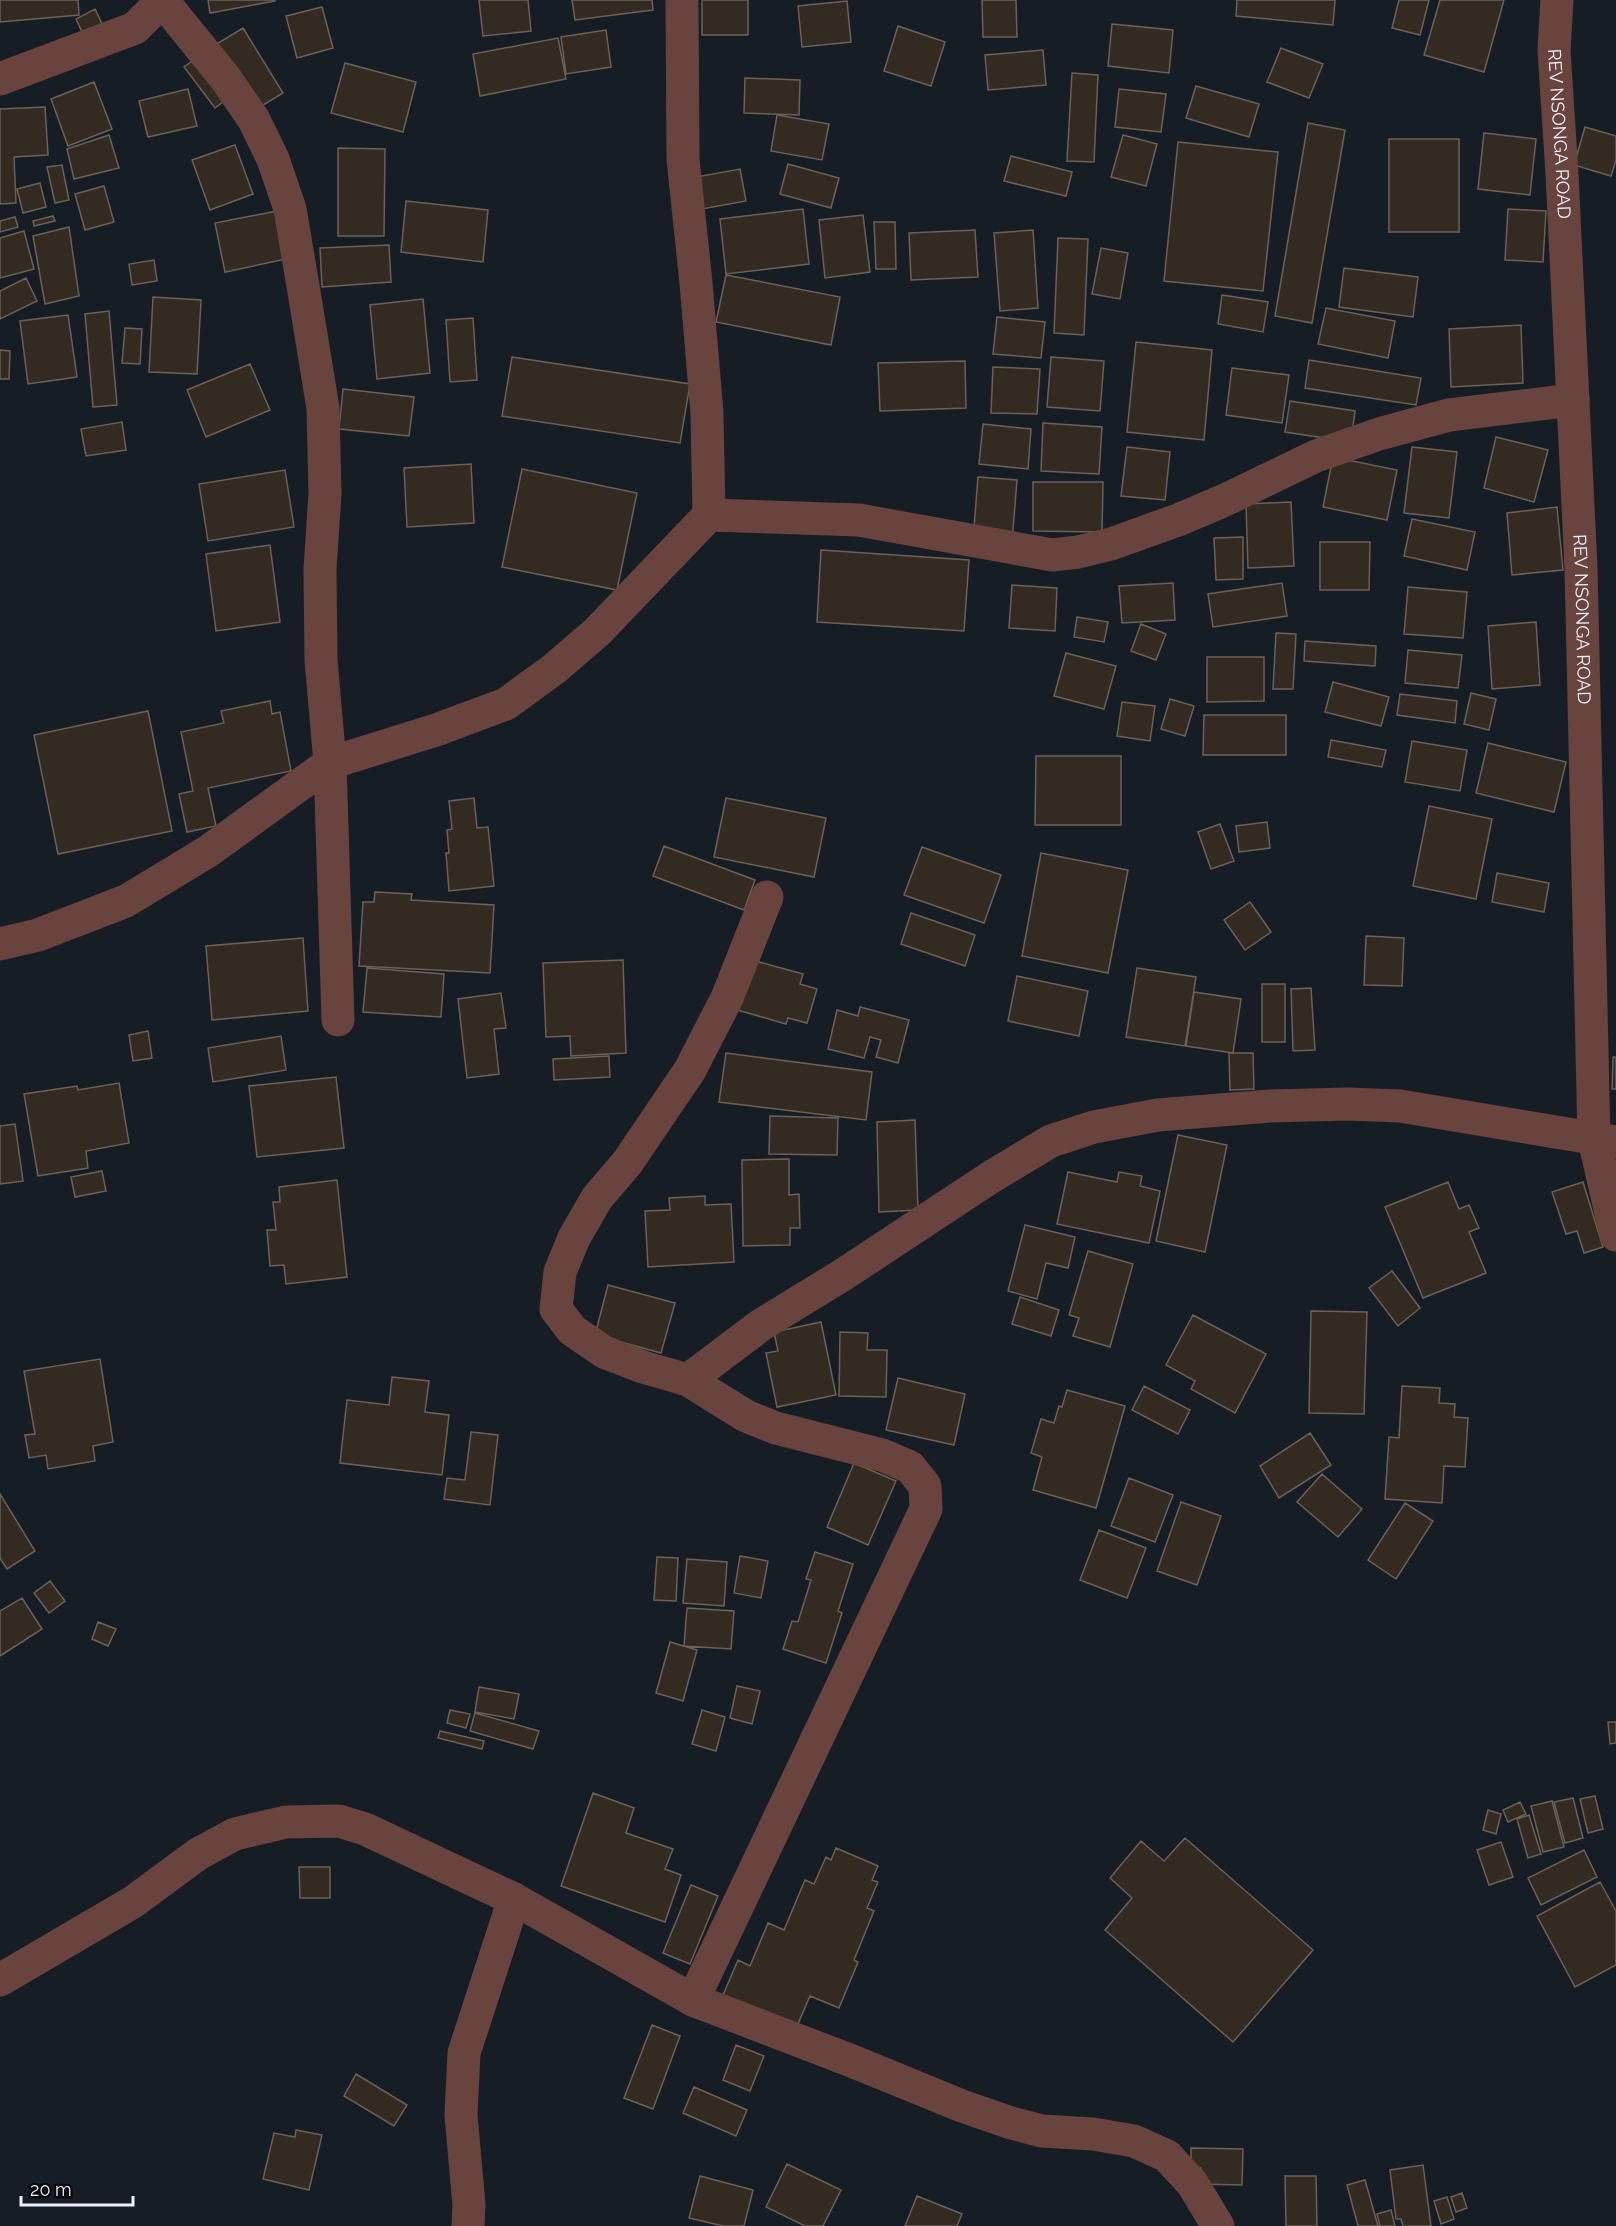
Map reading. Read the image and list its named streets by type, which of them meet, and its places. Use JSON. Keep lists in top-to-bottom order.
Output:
{
  "streets": {
    "street": ["REV NSONGA ROAD"]
  },
  "scale_bar": "20 m"
}
